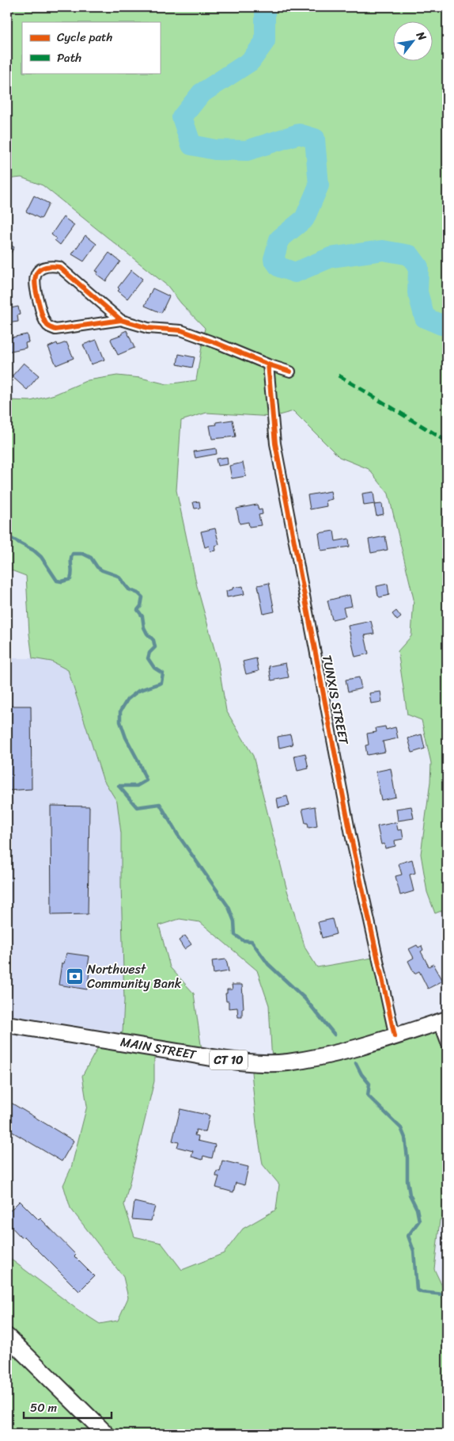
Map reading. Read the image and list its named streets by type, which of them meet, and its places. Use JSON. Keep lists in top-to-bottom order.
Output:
{
  "streets": {
    "highway": ["MAIN STREET", "CT 10"],
    "street": ["TUNXIS STREET"]
  },
  "crossings": [
    ["TUNXIS STREET", "MAIN STREET"]
  ],
  "places": {
    "bank": ["Northwest Community Bank"]
  },
  "legend": ["Cycle path", "Path"],
  "scale_bar": "50 m",
  "north": "top right"
}
